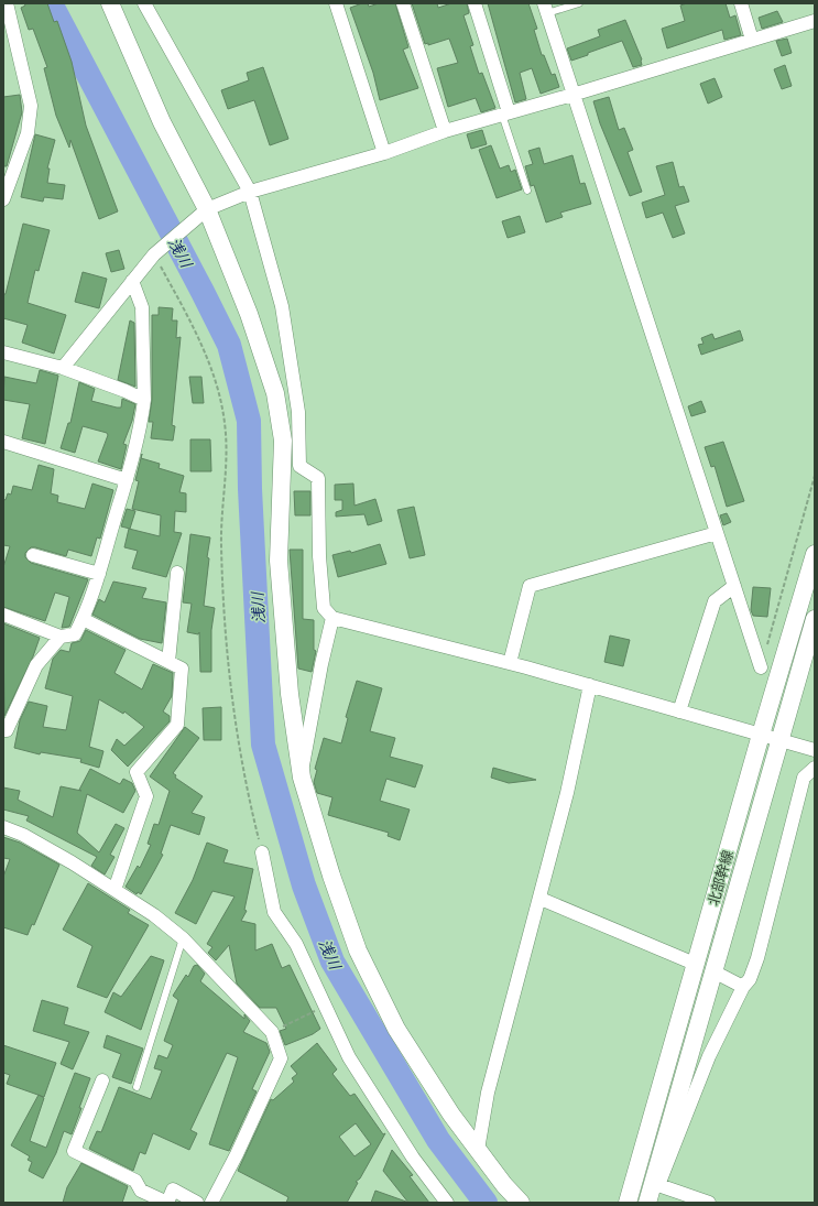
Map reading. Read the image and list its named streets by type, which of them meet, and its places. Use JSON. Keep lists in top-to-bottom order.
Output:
{
  "streets": {
    "street": ["北部幹線"]
  },
  "water": ["浅川"]
}
